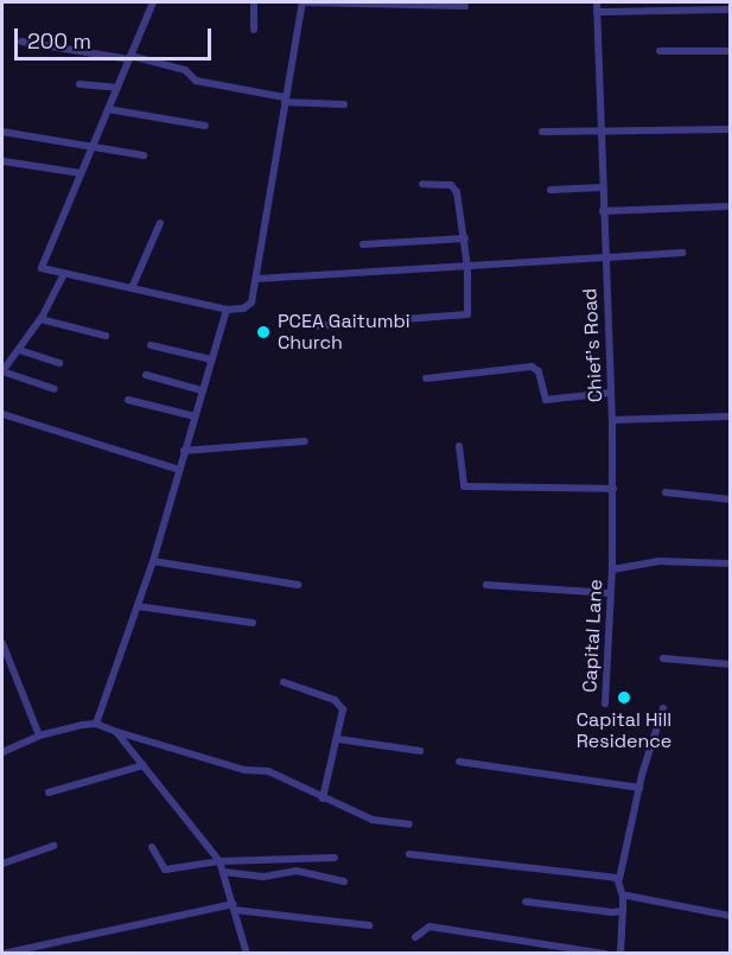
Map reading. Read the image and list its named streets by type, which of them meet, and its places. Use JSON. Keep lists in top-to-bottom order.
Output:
{
  "streets": {
    "street": ["Chief's Road", "Capital Lane"]
  },
  "crossings": [
    ["Chief's Road", "Capital Lane"]
  ],
  "places": ["PCEA Gaitumbi Church", "Capital Hill Residence"],
  "scale_bar": "200 m"
}
